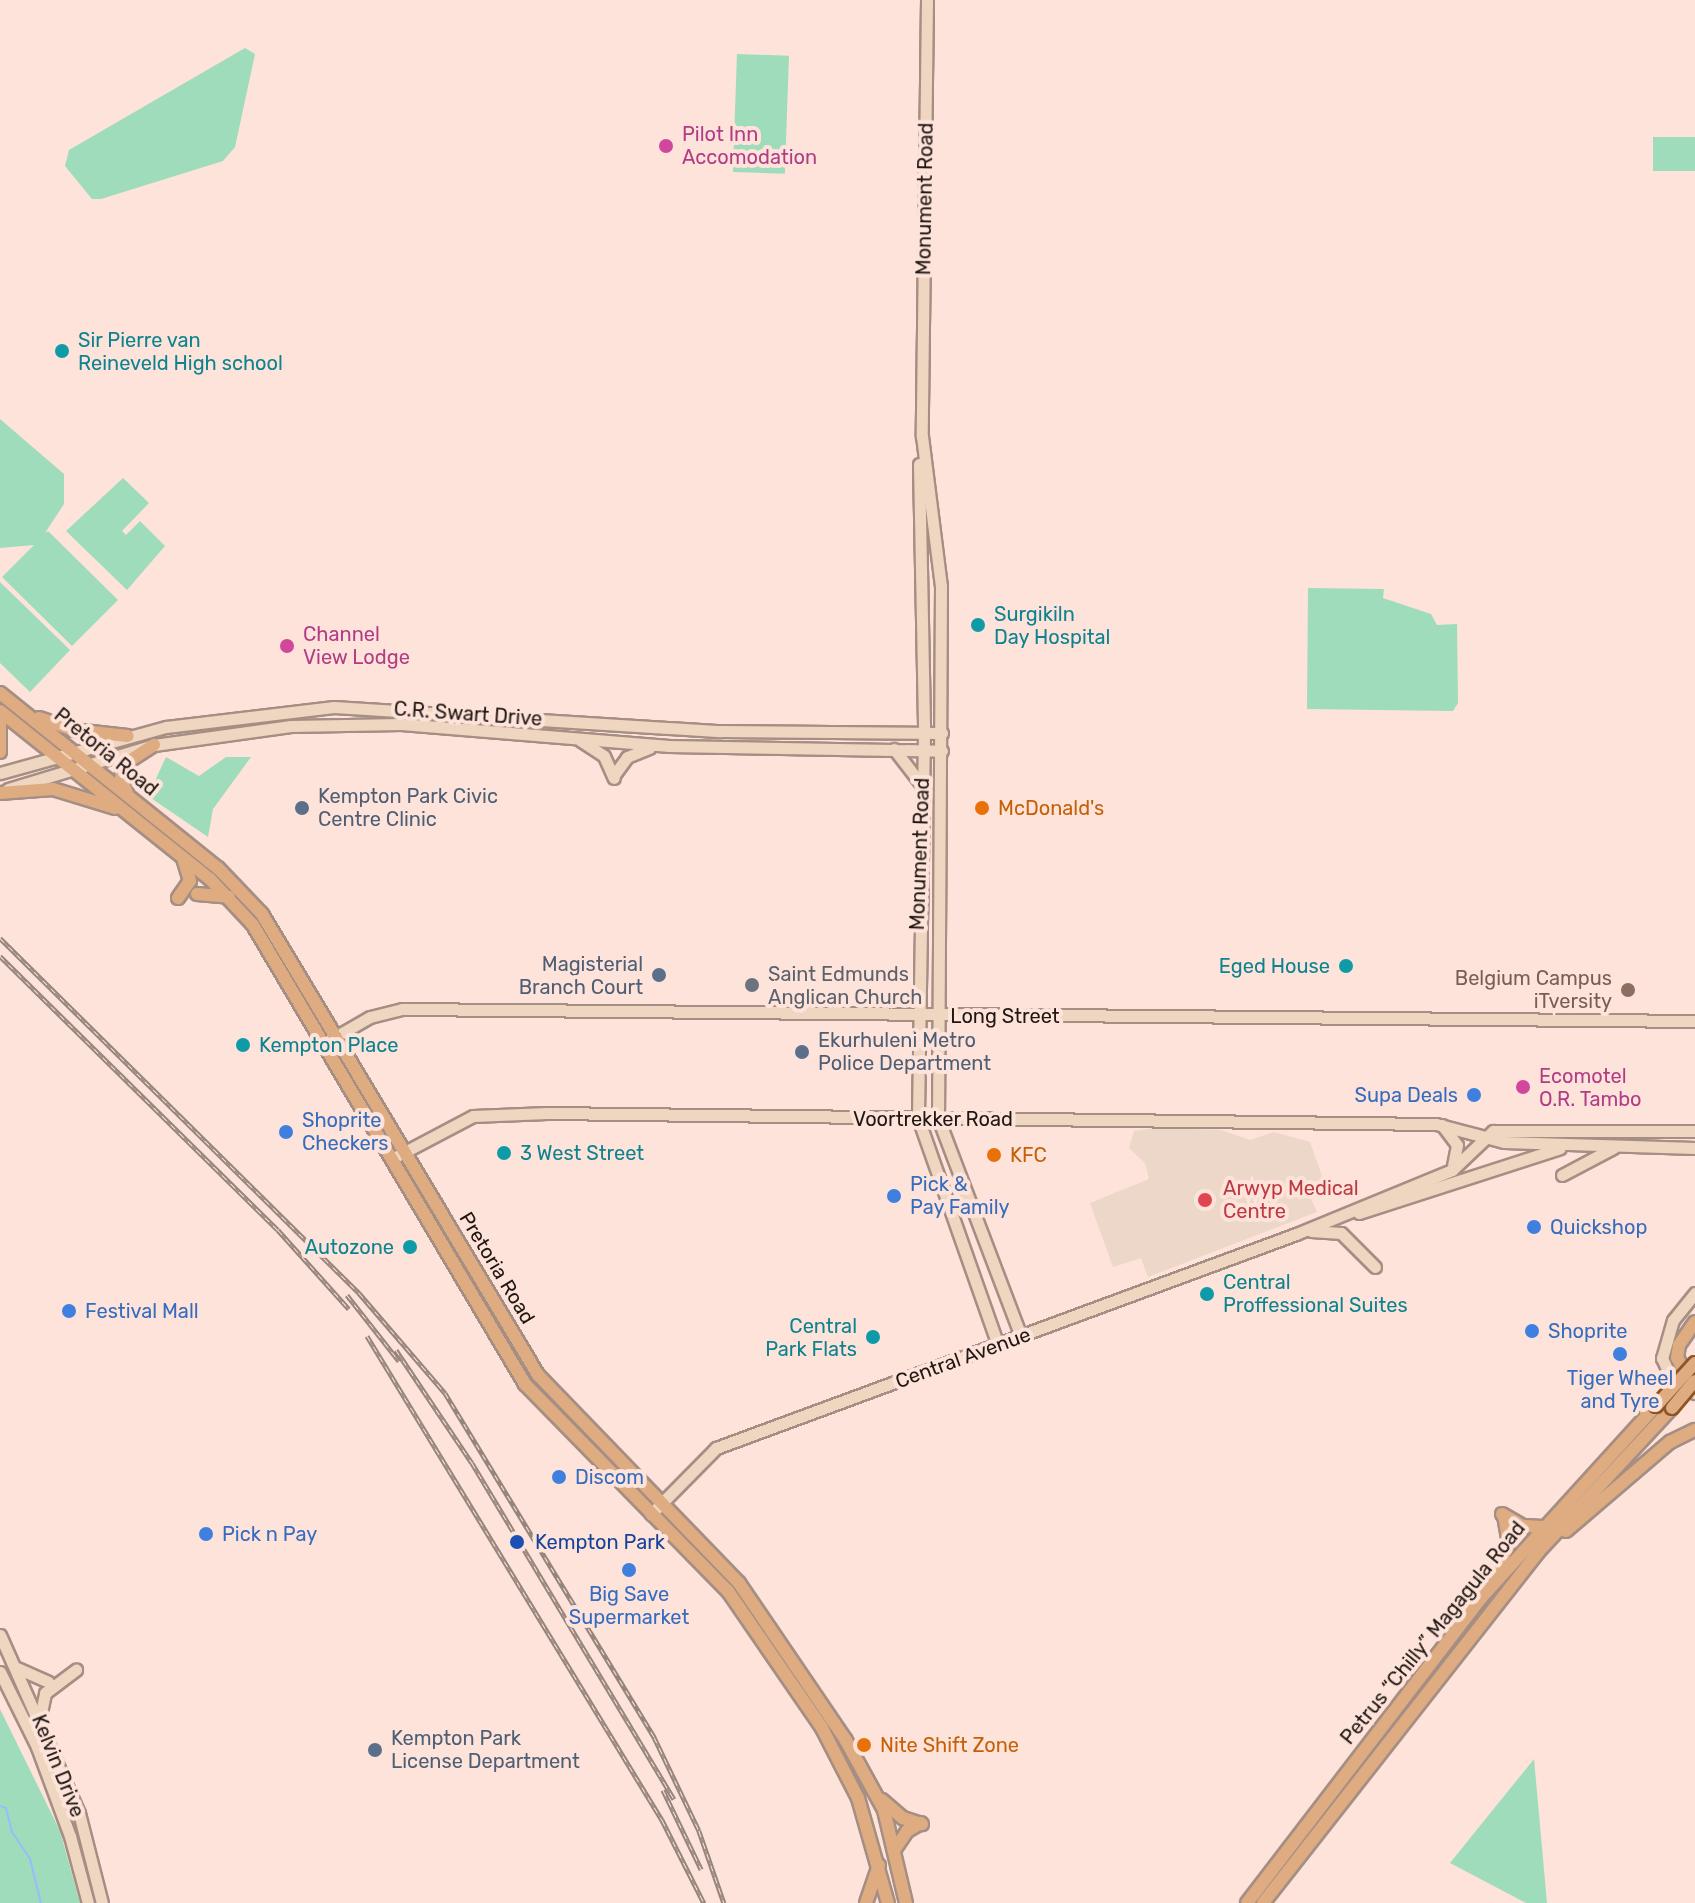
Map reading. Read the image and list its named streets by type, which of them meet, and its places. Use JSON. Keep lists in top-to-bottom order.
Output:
{
  "streets": {
    "main road": [
      "Monument Road",
      "C.R. Swart Drive",
      "Pretoria Road",
      "Long Street",
      "Voortrekker Road",
      "Central Avenue",
      "Petrus “Chilly” Magagula Road",
      "Kelvin Drive"
    ]
  },
  "crossings": [
    ["Monument Road", "C.R. Swart Drive"],
    ["Monument Road", "Long Street"],
    ["Monument Road", "Voortrekker Road"],
    ["Monument Road", "Central Avenue"],
    ["C.R. Swart Drive", "Pretoria Road"],
    ["Pretoria Road", "Long Street"],
    ["Pretoria Road", "Voortrekker Road"],
    ["Pretoria Road", "Central Avenue"]
  ],
  "places": [
    "Pilot Inn Accomodation",
    "Sir Pierre van Reineveld High school",
    "Surgikiln Day Hospital",
    "Channel View Lodge",
    "Kempton Park Civic Centre Clinic",
    "McDonald's",
    "Eged House",
    "Magisterial Branch Court",
    "Saint Edmunds Anglican Church",
    "Belgium Campus iTversity",
    "Kempton Place",
    "Ekurhuleni Metro Police Department",
    "Ecomotel O.R. Tambo",
    "Supa Deals",
    "Shoprite Checkers",
    "3 West Street",
    "KFC",
    "Pick & Pay Family",
    "Arwyp Medical Centre",
    "Quickshop",
    "Autozone",
    "Central Proffessional Suites",
    "Festival Mall",
    "Shoprite",
    "Central Park Flats",
    "Tiger Wheel and Tyre",
    "Discom",
    "Pick n Pay",
    "Kempton Park",
    "Big Save Supermarket",
    "Nite Shift Zone",
    "Kempton Park License Department"
  ]
}
